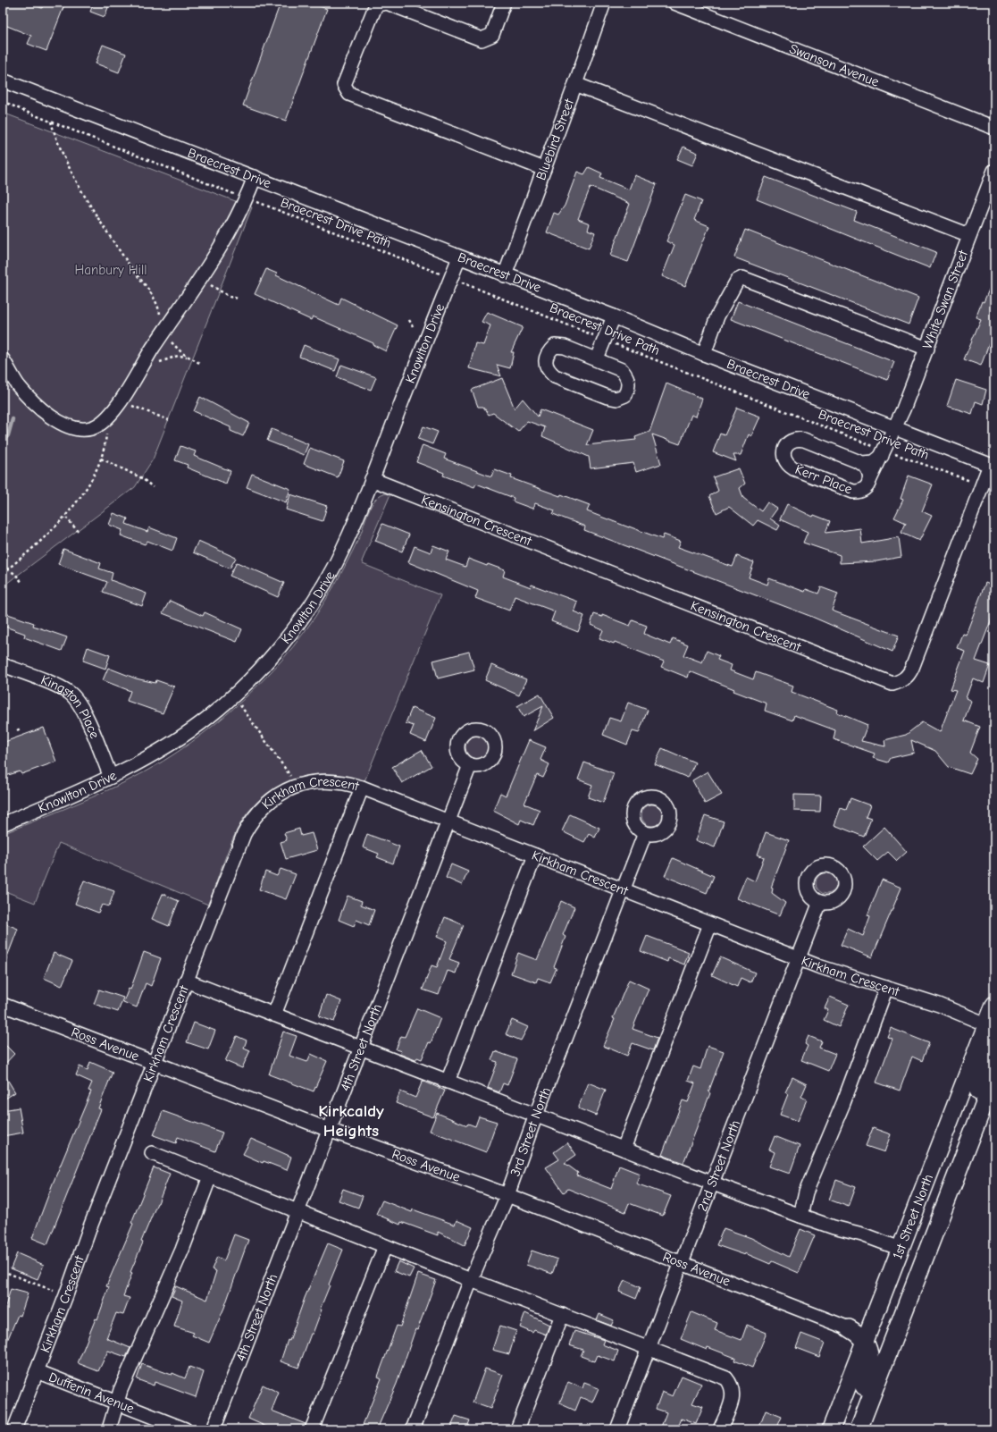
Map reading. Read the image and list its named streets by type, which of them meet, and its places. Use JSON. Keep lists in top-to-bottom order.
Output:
{
  "streets": {
    "main road": ["1st Street North"],
    "street": [
      "Swanson Avenue",
      "Bluebird Street",
      "Braecrest Drive",
      "White Swan Street",
      "Knowlton Drive",
      "Kerr Place",
      "Kensington Crescent",
      "Kingston Place",
      "Kirkham Crescent",
      "Ross Avenue",
      "4th Street North",
      "3rd Street North",
      "2nd Street North",
      "Dufferin Avenue"
    ],
    "path": ["Braecrest Drive Path"]
  },
  "crossings": [
    ["Bluebird Street", "Braecrest Drive"],
    ["Braecrest Drive", "White Swan Street"],
    ["Braecrest Drive", "Knowlton Drive"],
    ["Braecrest Drive", "Kerr Place"],
    ["Braecrest Drive", "Kensington Crescent"],
    ["Braecrest Drive Path", "Knowlton Drive"],
    ["Braecrest Drive Path", "Kerr Place"],
    ["Braecrest Drive Path", "Kensington Crescent"],
    ["White Swan Street", "Kerr Place"],
    ["Knowlton Drive", "Kensington Crescent"],
    ["Knowlton Drive", "Kingston Place"],
    ["Kirkham Crescent", "Ross Avenue"],
    ["Kirkham Crescent", "4th Street North"],
    ["Kirkham Crescent", "3rd Street North"],
    ["Kirkham Crescent", "2nd Street North"],
    ["Kirkham Crescent", "1st Street North"],
    ["Kirkham Crescent", "Dufferin Avenue"],
    ["Ross Avenue", "4th Street North"],
    ["Ross Avenue", "3rd Street North"],
    ["Ross Avenue", "2nd Street North"]
  ],
  "districts": ["Kirkcaldy Heights"],
  "parks": ["Hanbury Hill"]
}
